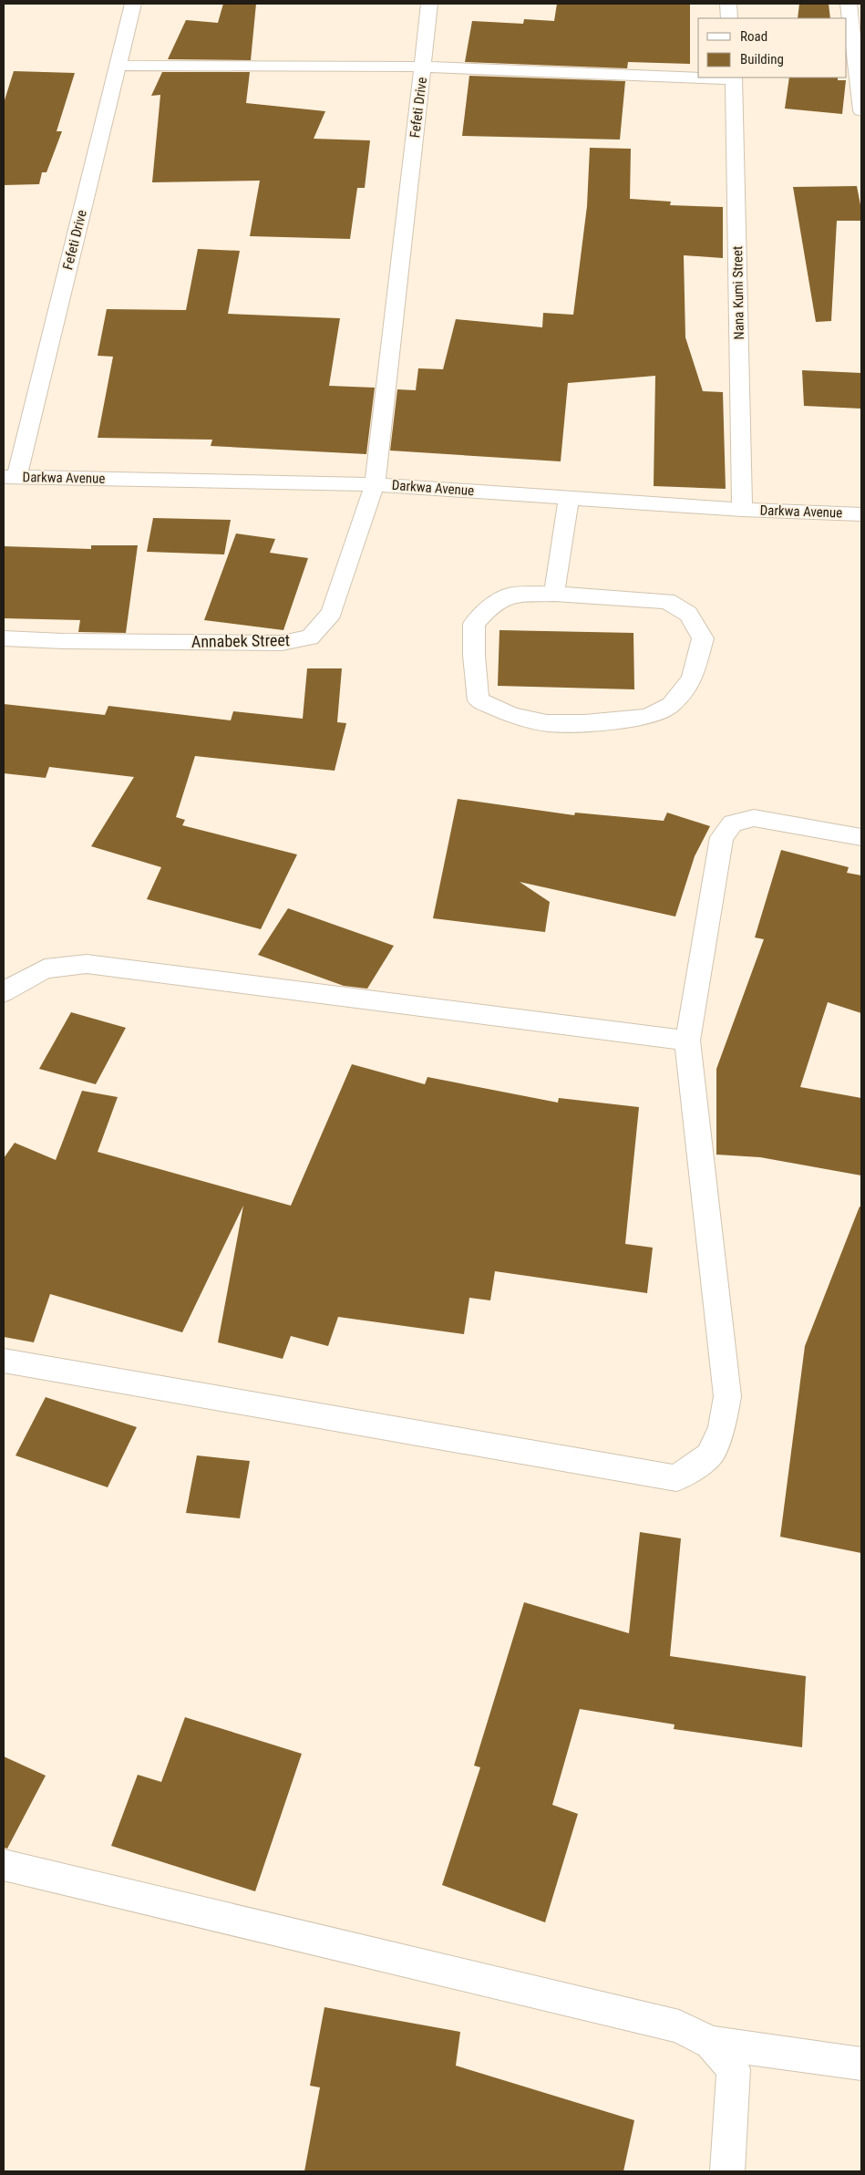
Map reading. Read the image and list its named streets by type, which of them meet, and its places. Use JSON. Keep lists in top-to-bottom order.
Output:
{
  "streets": {
    "street": [
      "Fefeti Drive",
      "Nana Kumi Street",
      "Darkwa Avenue",
      "Annabek Street"
    ]
  },
  "crossings": [
    ["Fefeti Drive", "Darkwa Avenue"],
    ["Fefeti Drive", "Annabek Street"],
    ["Nana Kumi Street", "Darkwa Avenue"],
    ["Darkwa Avenue", "Annabek Street"]
  ],
  "legend": ["Road", "Building"]
}
